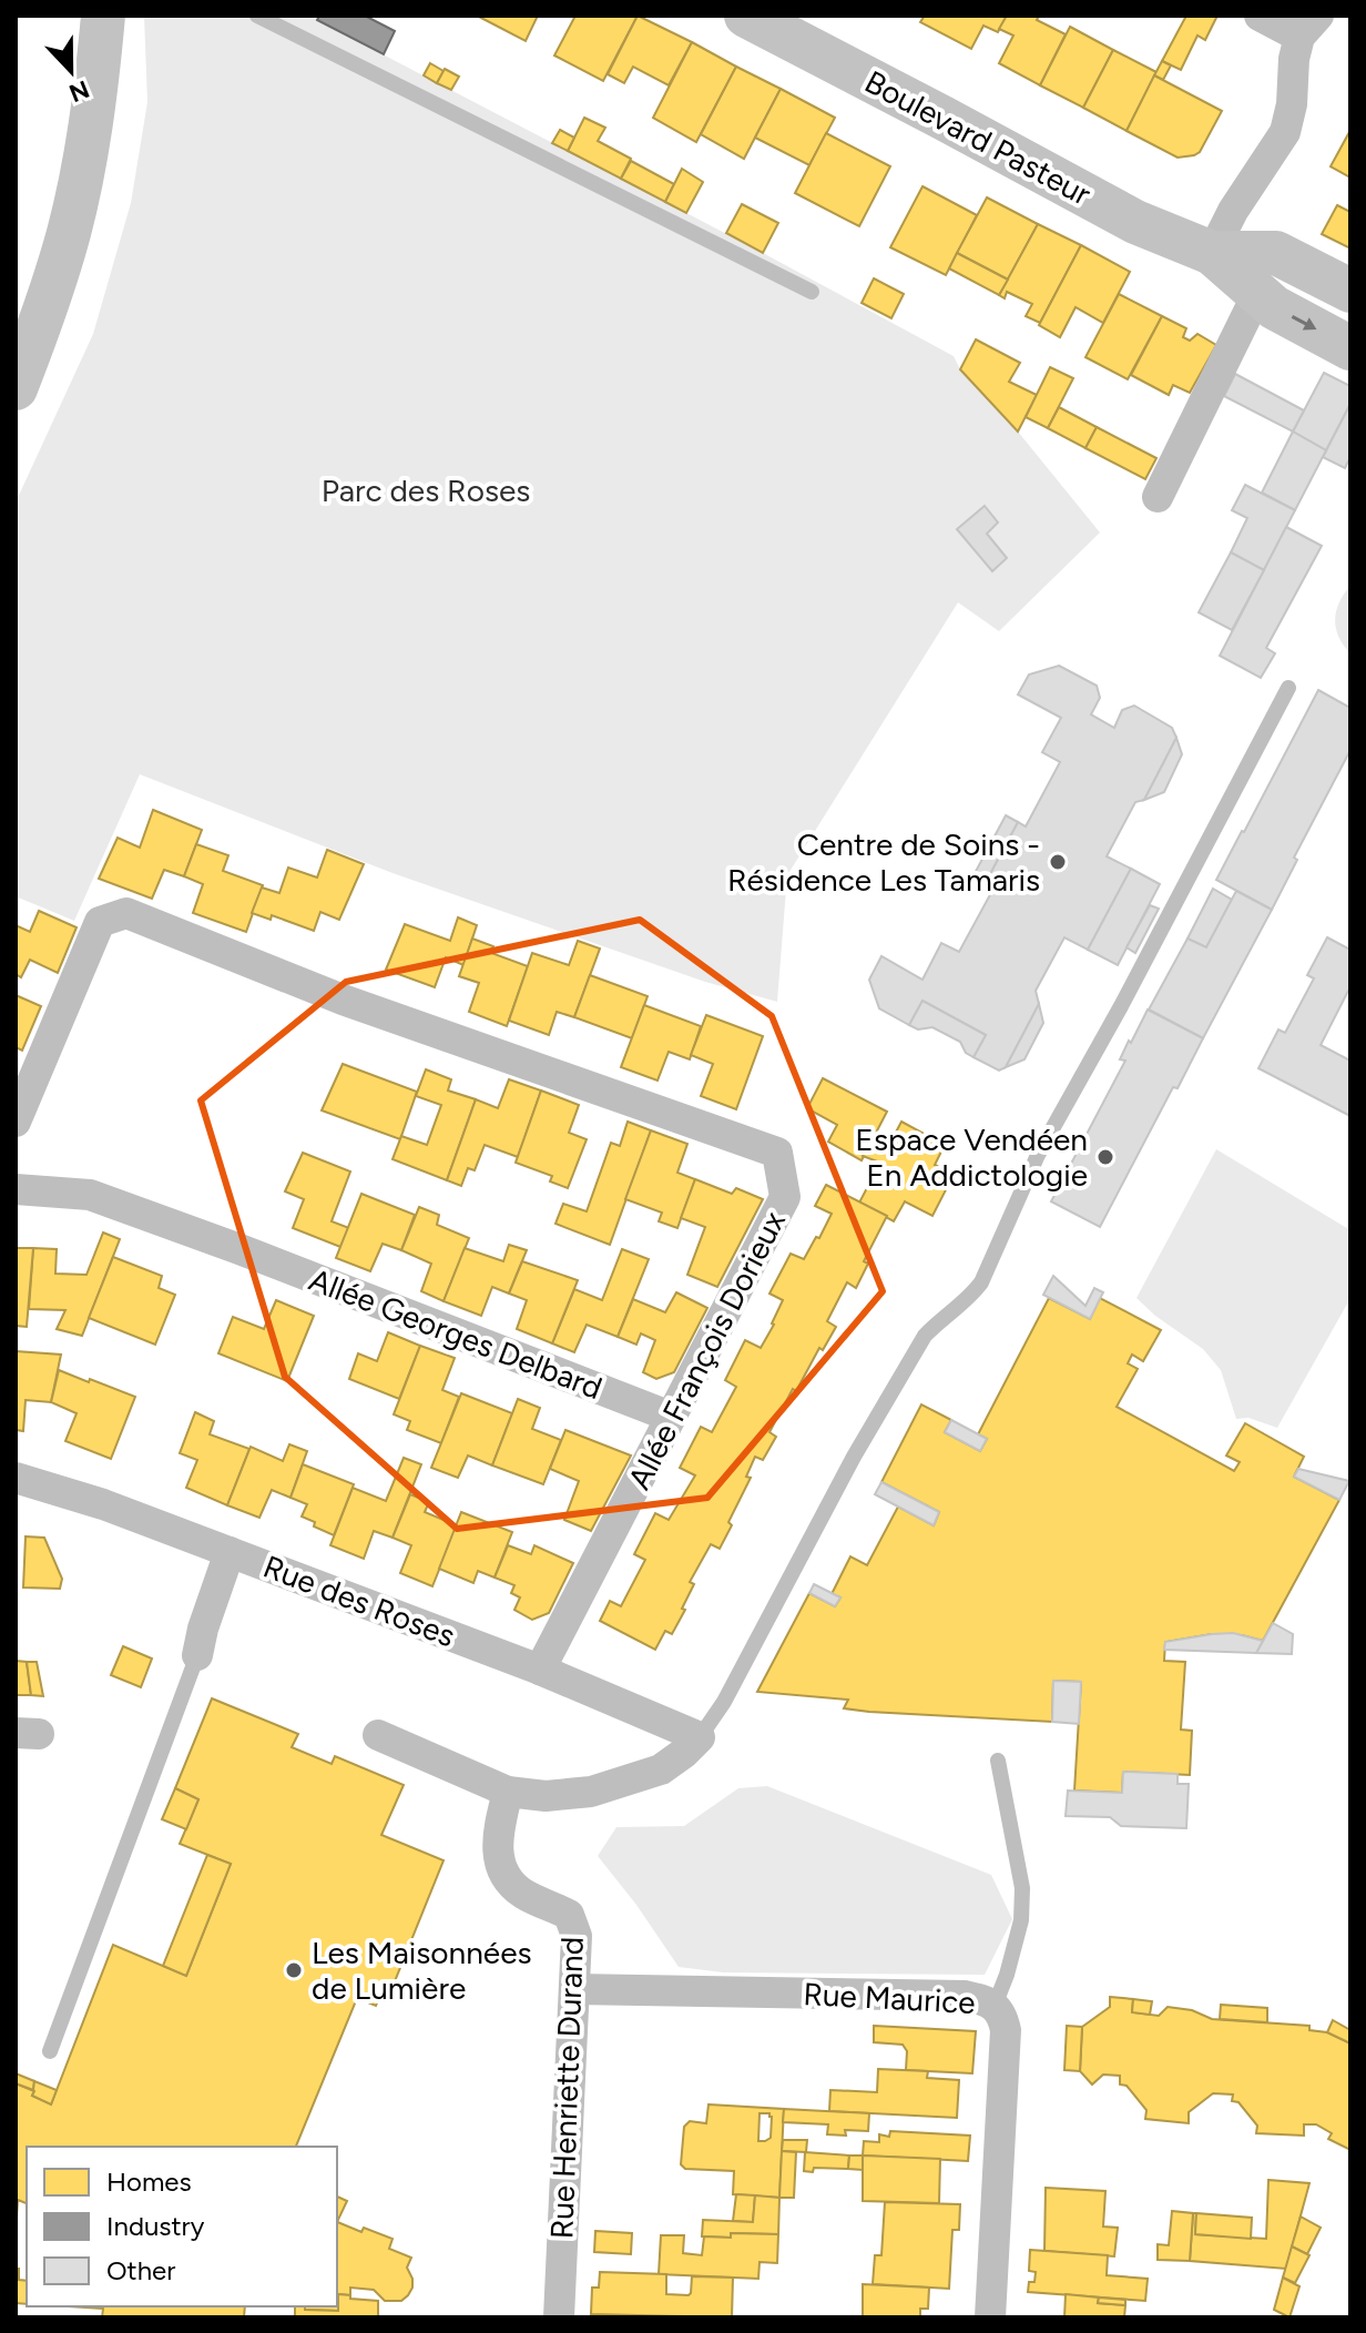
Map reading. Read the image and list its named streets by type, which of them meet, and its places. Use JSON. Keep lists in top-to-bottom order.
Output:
{
  "streets": {
    "street": [
      "Boulevard Pasteur",
      "Allée Georges Delbard",
      "Allée François Dorieux",
      "Rue des Roses",
      "Rue Maurice",
      "Rue Henriette Durand"
    ]
  },
  "crossings": [
    ["Allée Georges Delbard", "Allée François Dorieux"],
    ["Allée François Dorieux", "Rue des Roses"],
    ["Rue Maurice", "Rue Henriette Durand"]
  ],
  "parks": ["Parc des Roses"],
  "places": ["Centre de Soins - Résidence Les Tamaris", "Espace Vendéen En Addictologie", "Les Maisonnées de Lumière"],
  "legend": ["Homes", "Industry", "Other"],
  "north": "bottom"
}
